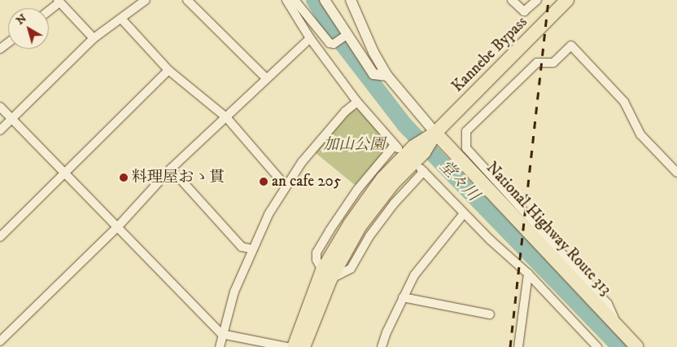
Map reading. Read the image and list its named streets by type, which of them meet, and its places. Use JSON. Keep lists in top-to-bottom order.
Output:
{
  "streets": {
    "highway": ["Kannebe Bypass", "National Highway Route 313"]
  },
  "crossings": [
    ["Kannebe Bypass", "National Highway Route 313"]
  ],
  "water": ["堂々川"],
  "parks": ["加山公園"],
  "places": ["料理屋おゝ貫", "an cafe 205"],
  "north": "top left"
}
